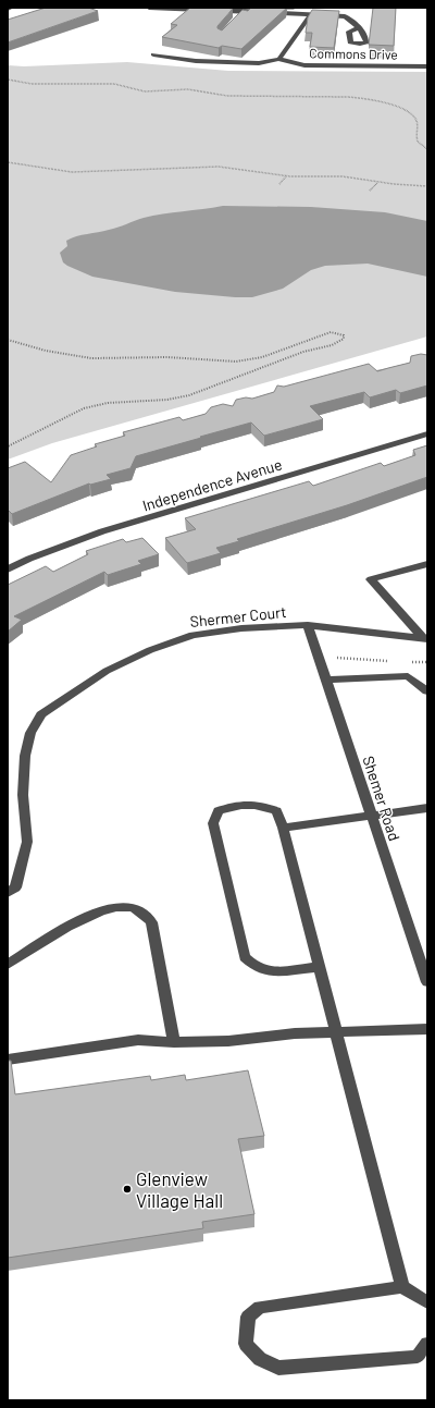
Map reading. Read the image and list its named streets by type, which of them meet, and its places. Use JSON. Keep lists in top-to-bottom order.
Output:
{
  "streets": {
    "street": [
      "Commons Drive",
      "Independence Avenue",
      "Shermer Court",
      "Shemer Road"
    ]
  },
  "crossings": [
    ["Shermer Court", "Shemer Road"]
  ],
  "places": ["Glenview Village Hall"]
}
